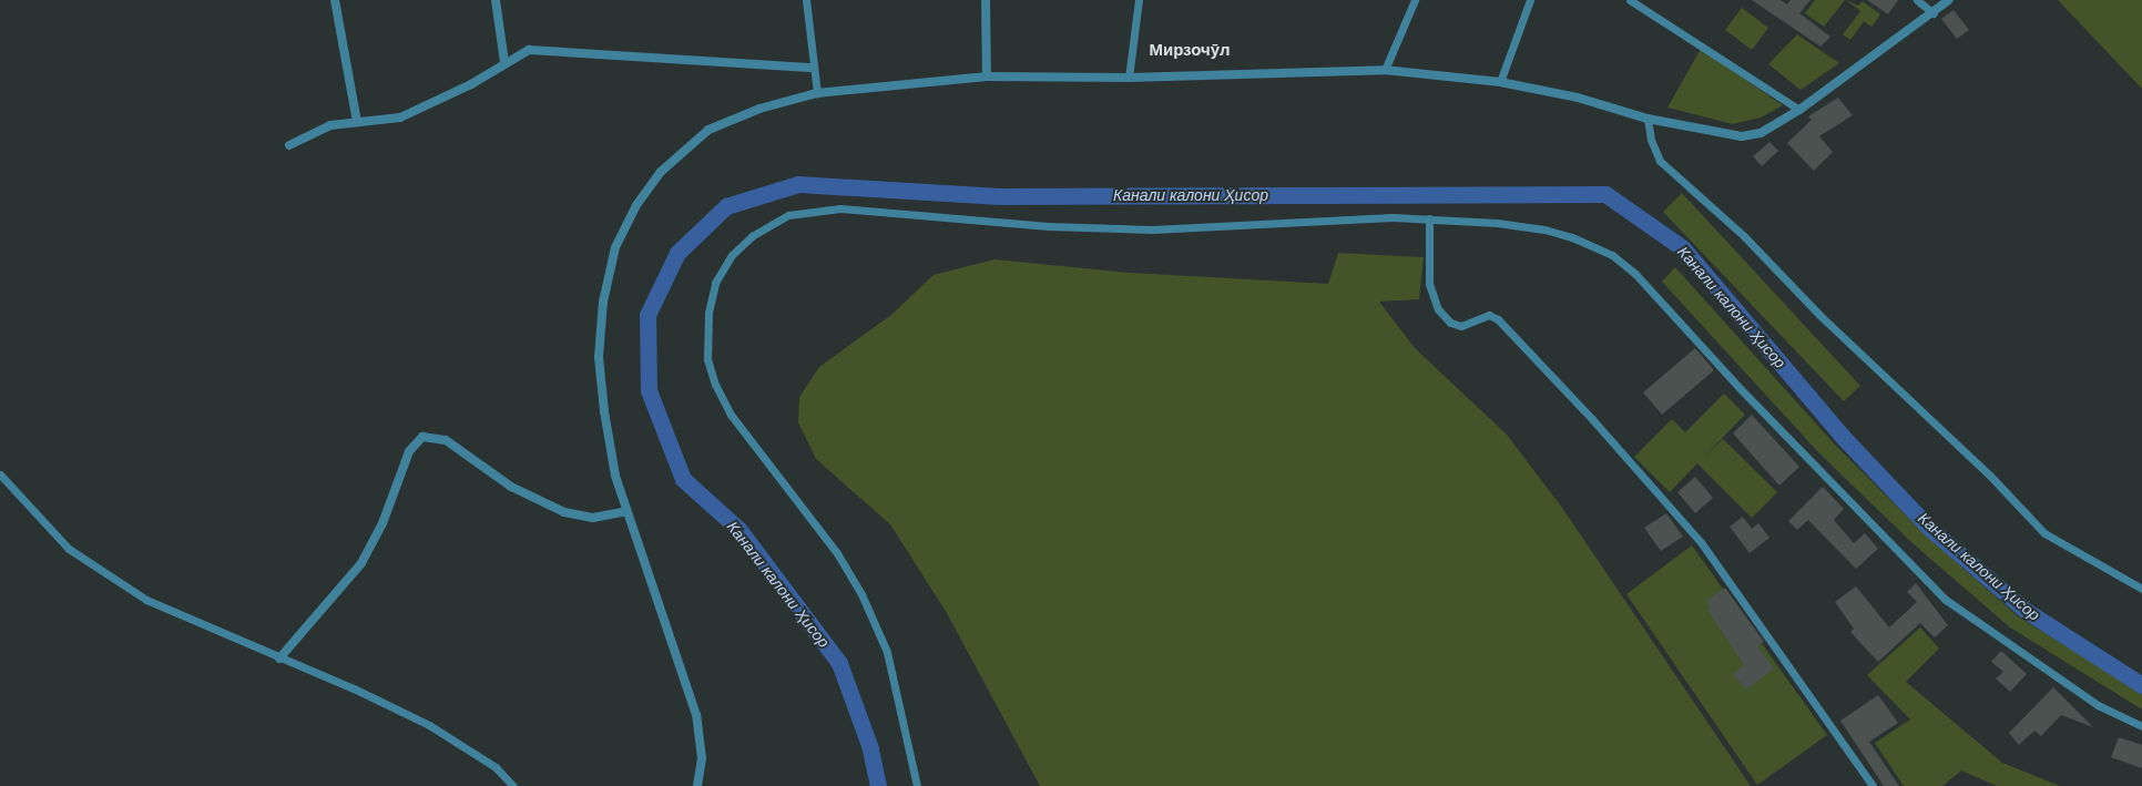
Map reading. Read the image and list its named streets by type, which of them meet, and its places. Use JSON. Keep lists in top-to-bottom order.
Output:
{
  "districts": ["Мирзочӯл"],
  "water": ["Канали калони Ҳисор"]
}
